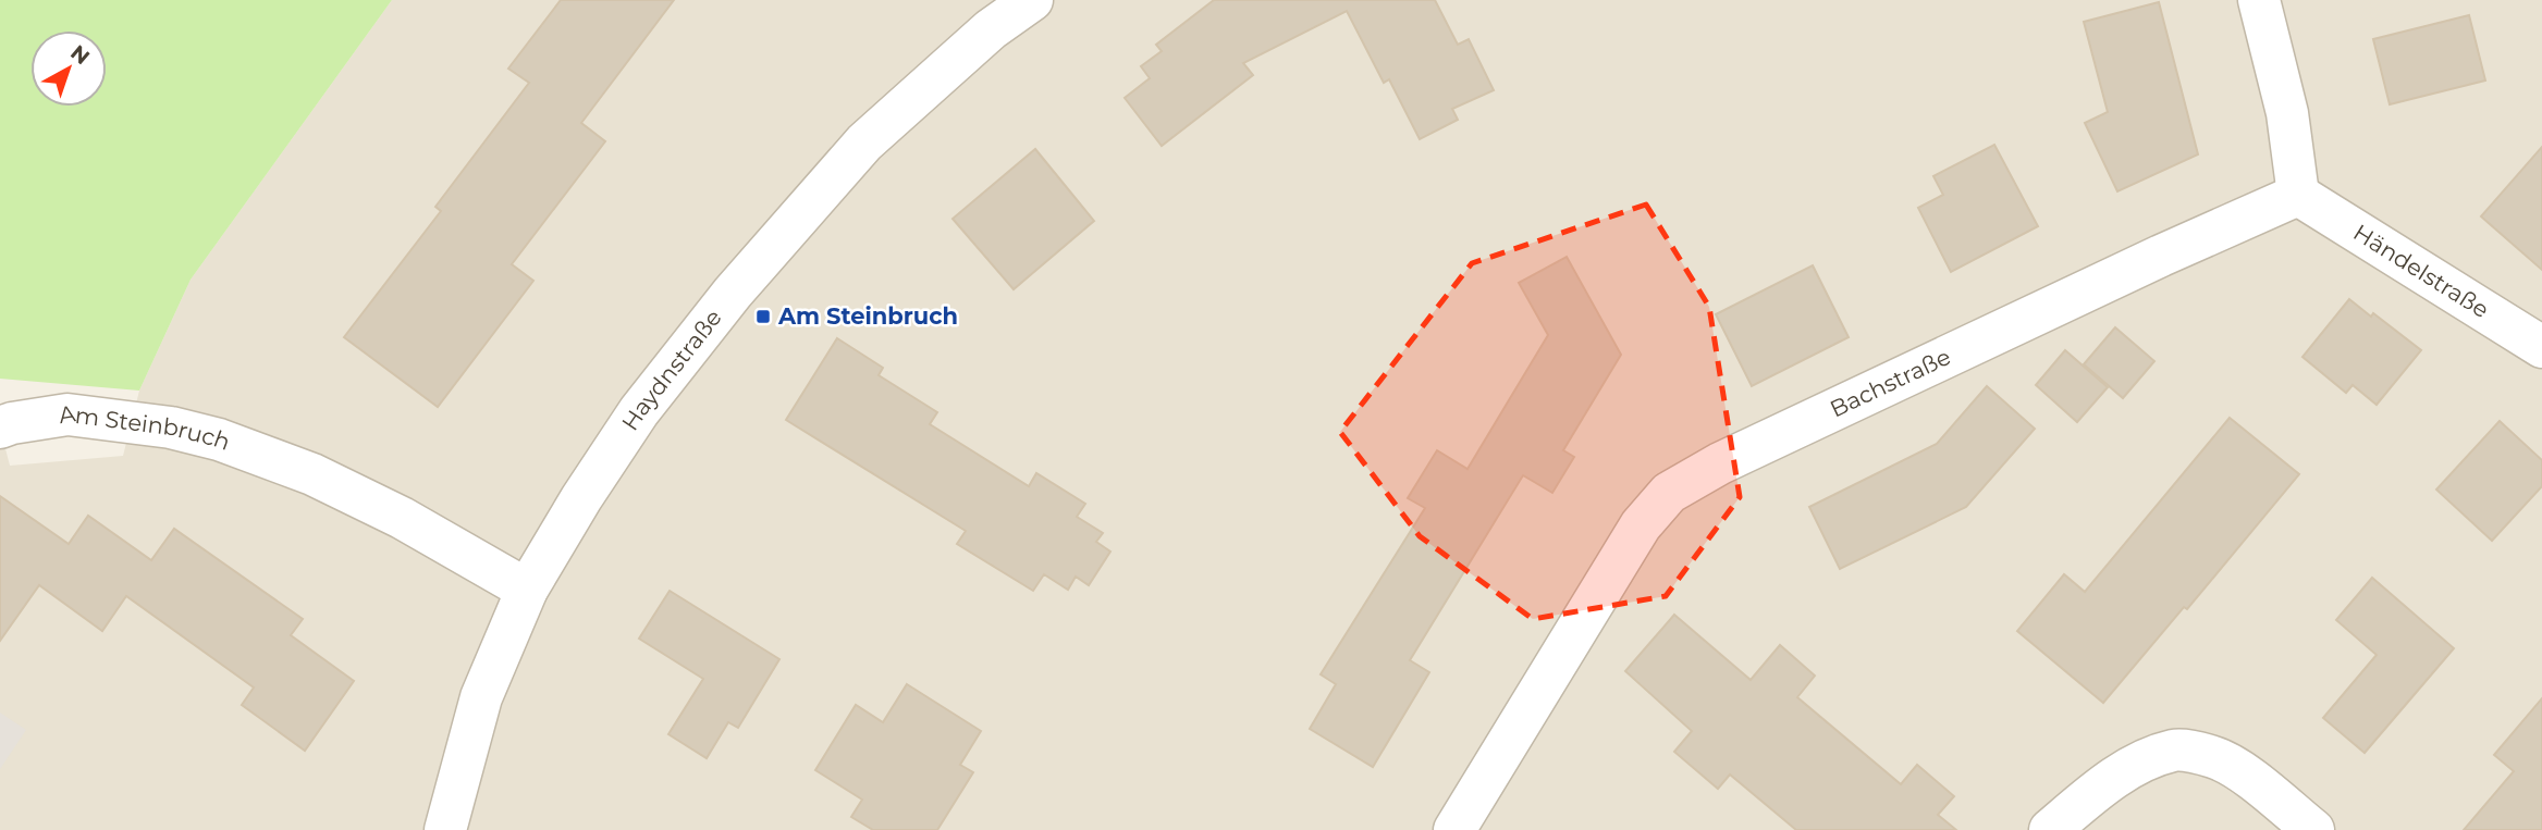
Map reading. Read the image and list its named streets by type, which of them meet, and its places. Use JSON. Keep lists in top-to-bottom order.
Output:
{
  "streets": {
    "street": [
      "Händelstraße",
      "Haydnstraße",
      "Bachstraße",
      "Am Steinbruch"
    ]
  },
  "crossings": [
    ["Händelstraße", "Bachstraße"],
    ["Haydnstraße", "Am Steinbruch"]
  ],
  "places": {
    "transit": ["Am Steinbruch"]
  },
  "north": "top right"
}
